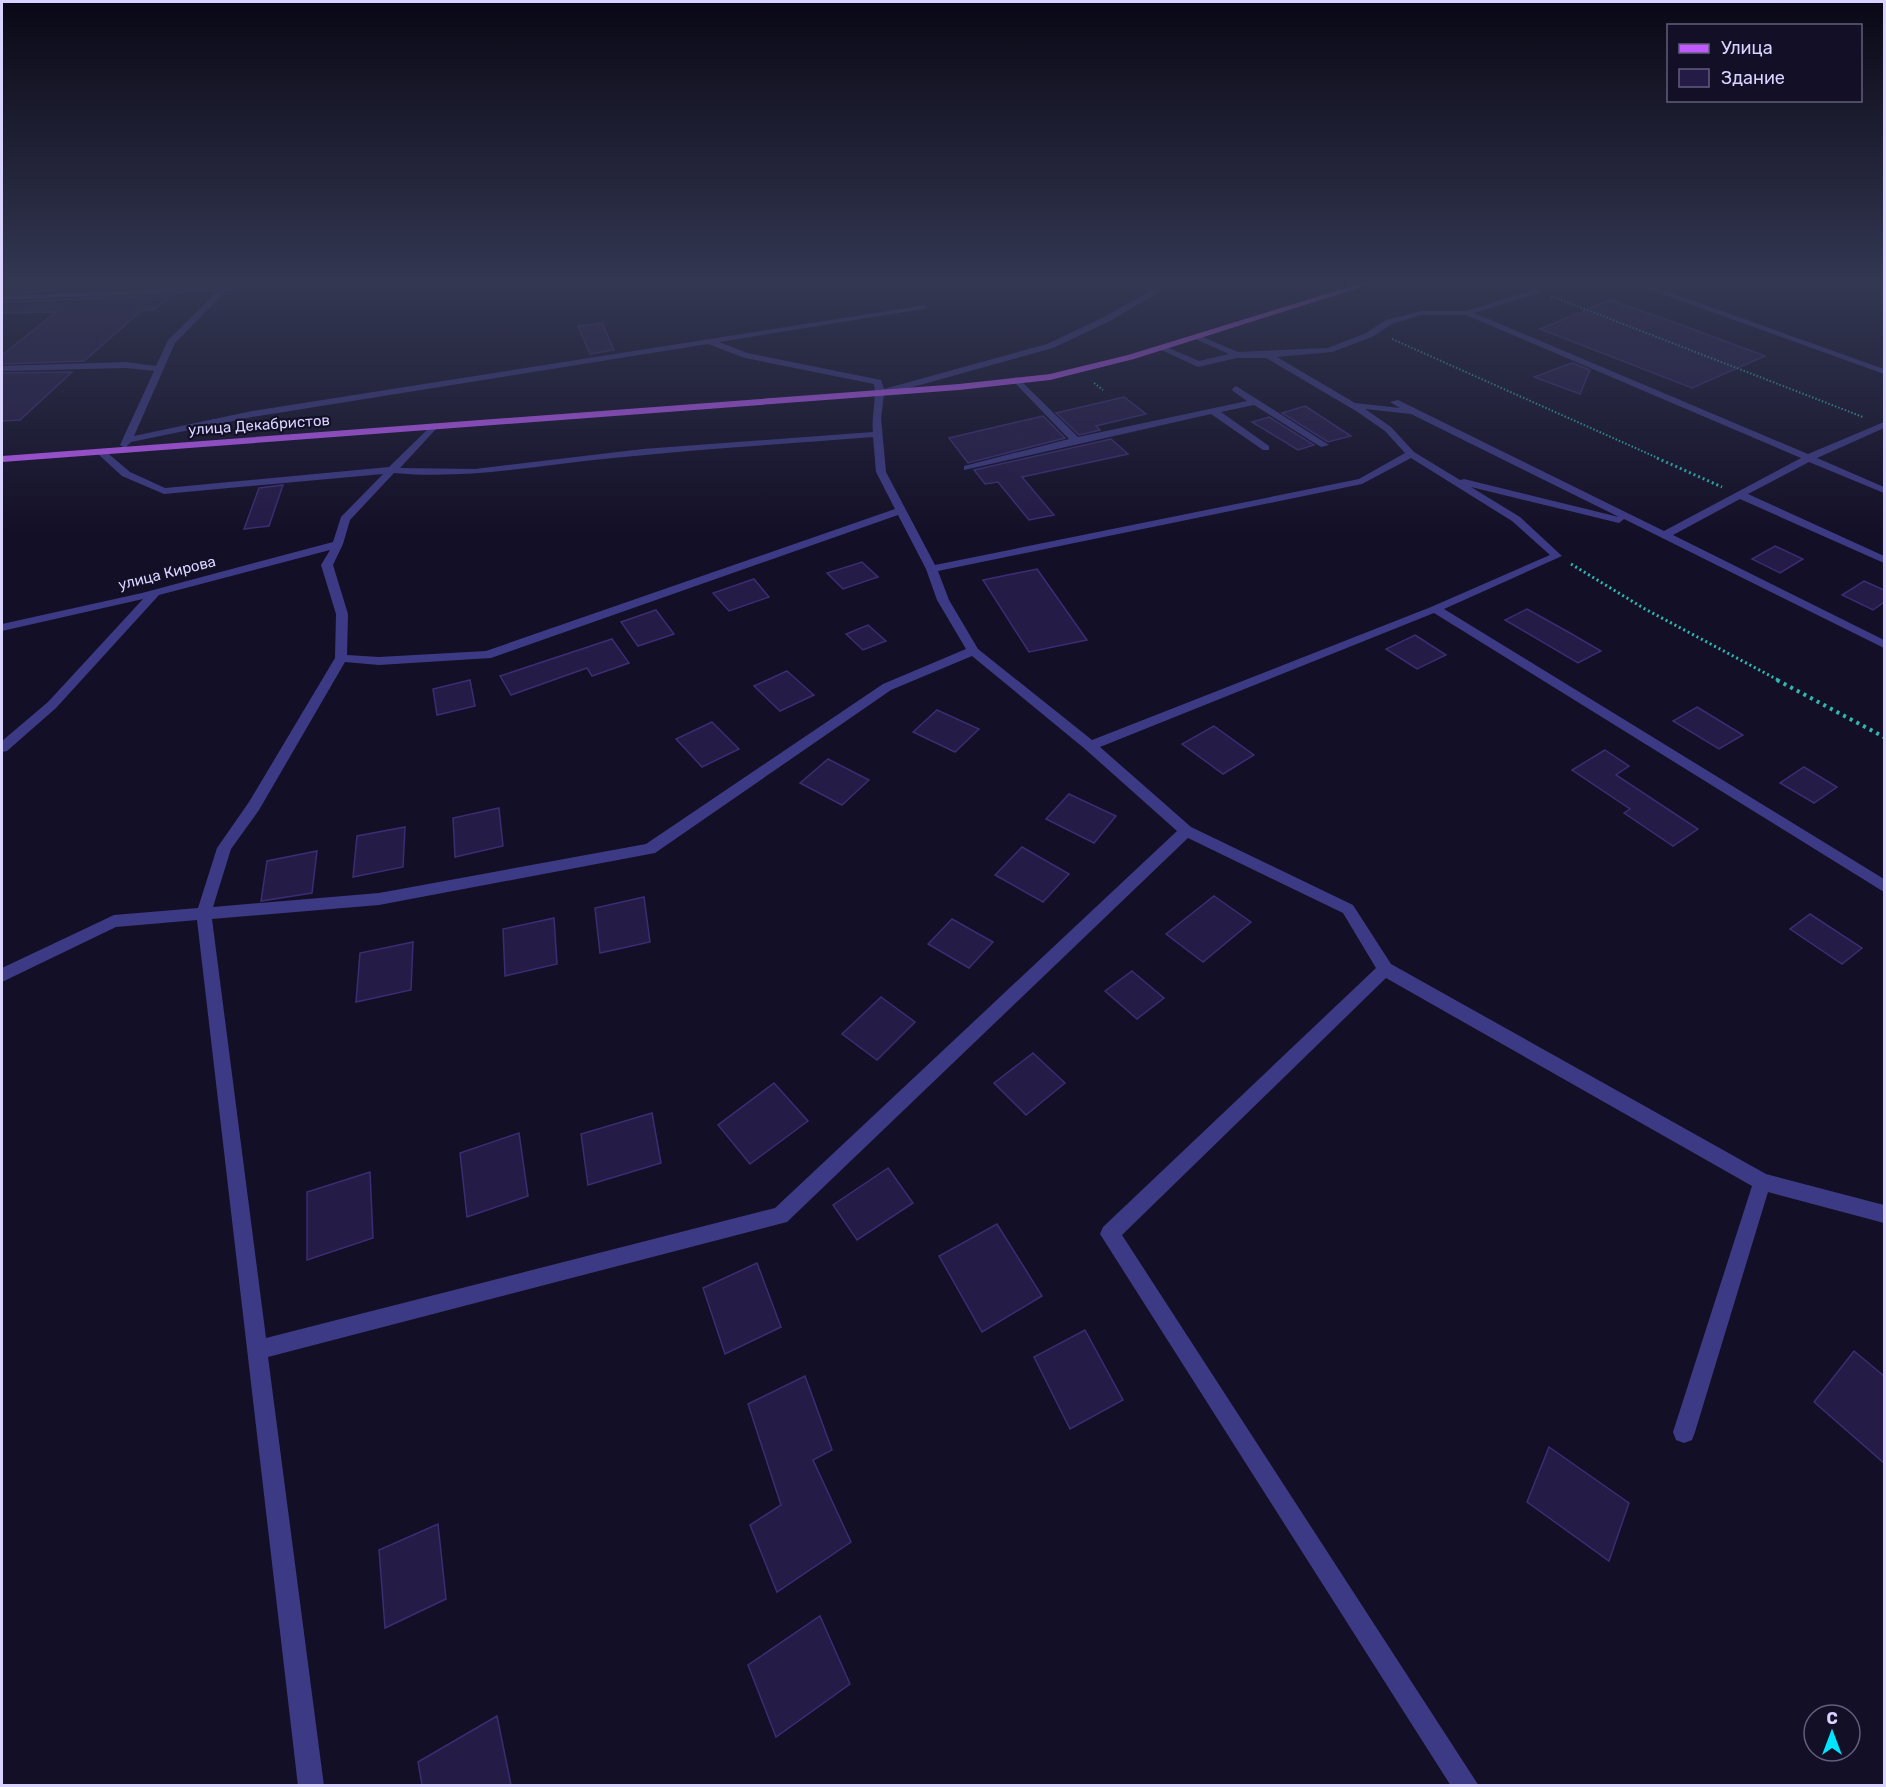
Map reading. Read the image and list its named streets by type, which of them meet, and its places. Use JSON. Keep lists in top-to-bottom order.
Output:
{
  "streets": {
    "main road": ["улица Декабристов"],
    "street": ["улица Кирова"]
  },
  "legend": ["Улица", "Здание"],
  "north": "top"
}
